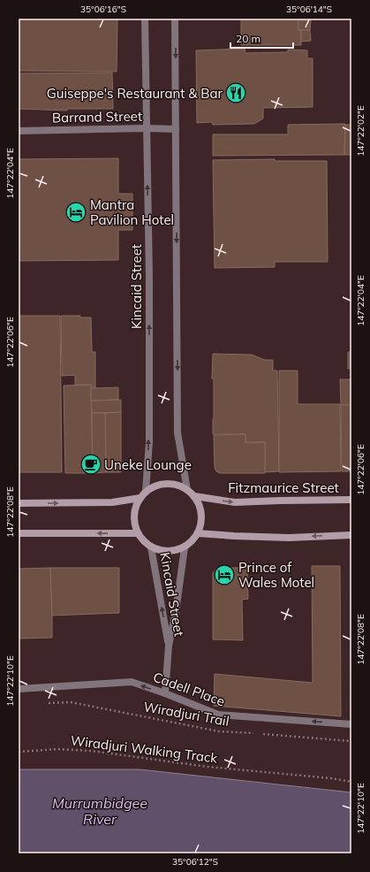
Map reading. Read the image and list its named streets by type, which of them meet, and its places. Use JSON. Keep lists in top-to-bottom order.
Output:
{
  "streets": {
    "main road": ["Fitzmaurice Street"],
    "street": ["Barrand Street", "Kincaid Street", "Cadell Place"],
    "path": ["Wiradjuri Trail", "Wiradjuri Walking Track"]
  },
  "crossings": [
    ["Barrand Street", "Kincaid Street"],
    ["Kincaid Street", "Fitzmaurice Street"],
    ["Kincaid Street", "Cadell Place"]
  ],
  "one_way": ["Cadell Place"],
  "water": ["Murrumbidgee River"],
  "places": {
    "restaurant": ["Guiseppe's Restaurant & Bar"],
    "hotel": ["Mantra Pavilion Hotel", "Prince of Wales Motel"],
    "cafe": ["Uneke Lounge"]
  },
  "scale_bar": "20 m",
  "coordinates": [
    "35°06'16\"S",
    "35°06'14\"S",
    "147°22'02\"E",
    "147°22'04\"E",
    "147°22'06\"E",
    "147°22'08\"E",
    "147°22'10\"E",
    "35°06'12\"S"
  ]
}
